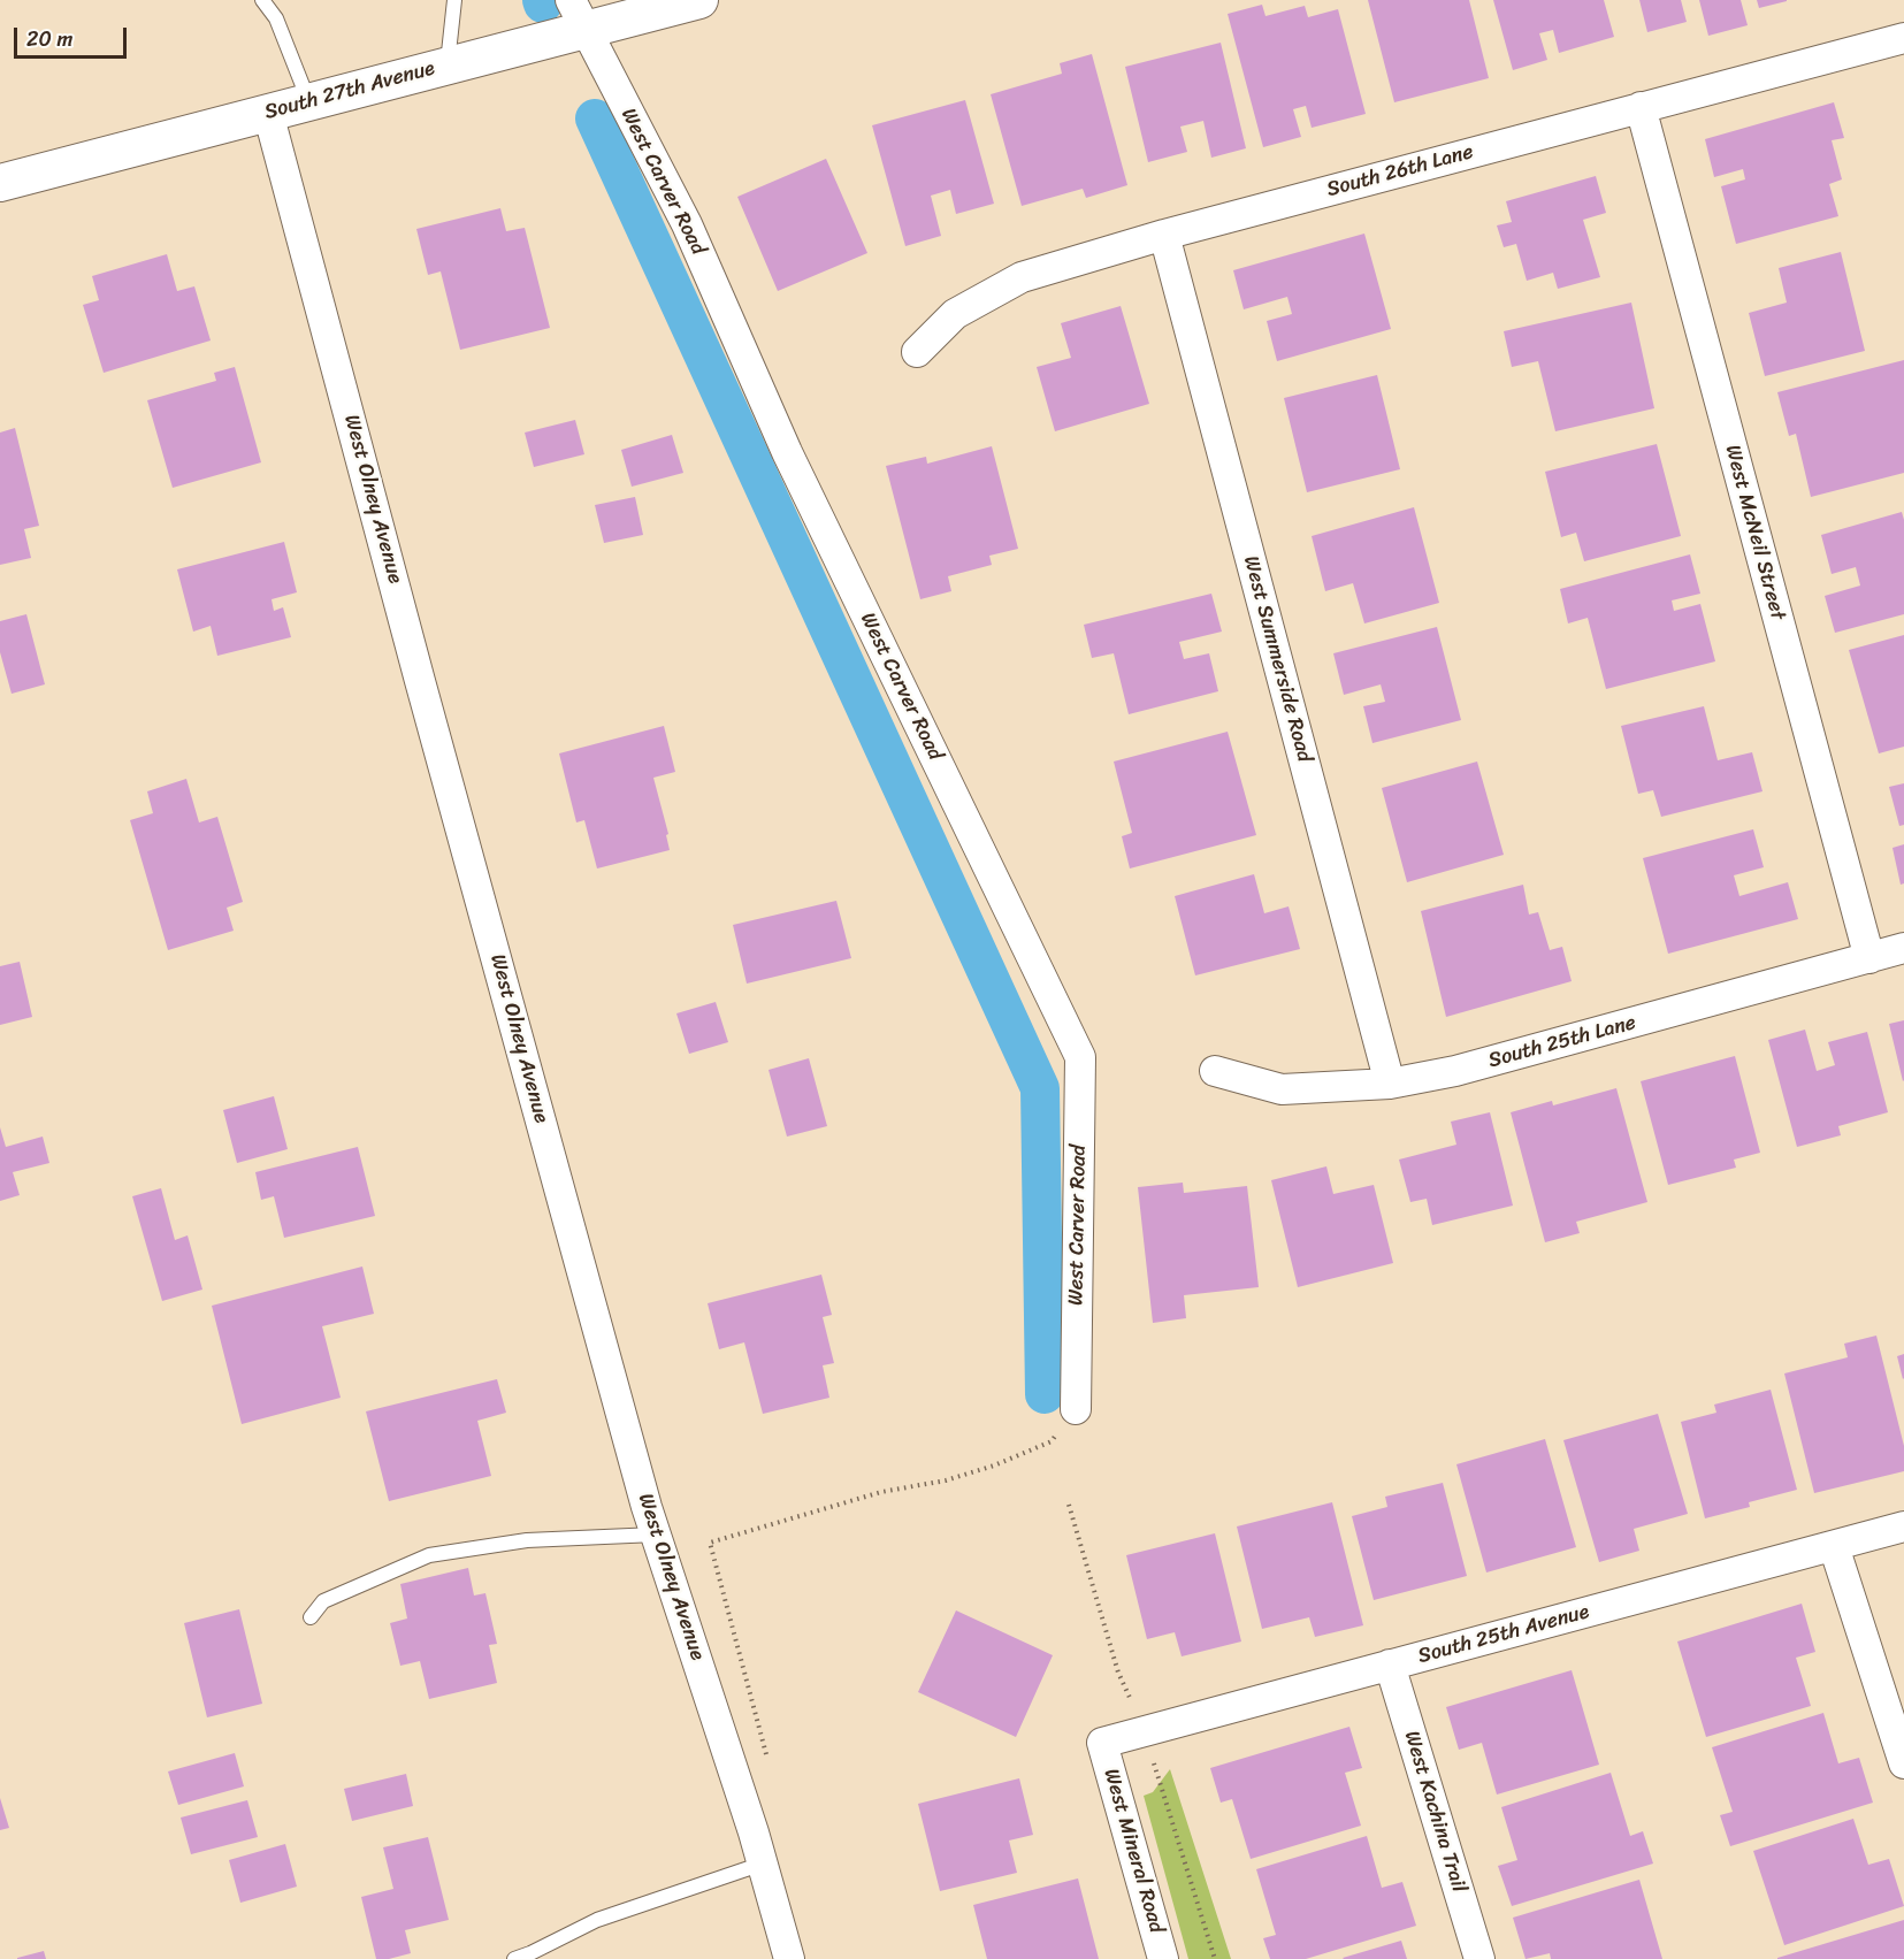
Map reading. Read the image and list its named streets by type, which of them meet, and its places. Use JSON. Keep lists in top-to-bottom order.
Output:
{
  "streets": {
    "street": [
      "South 27th Avenue",
      "South 26th Lane",
      "West Carver Road",
      "West Olney Avenue",
      "West McNeil Street",
      "West Summerside Road",
      "South 25th Lane",
      "South 25th Avenue",
      "West Kachina Trail",
      "West Mineral Road"
    ]
  },
  "crossings": [
    ["South 27th Avenue", "West Carver Road"],
    ["South 27th Avenue", "West Olney Avenue"],
    ["South 26th Lane", "West McNeil Street"],
    ["South 26th Lane", "West Summerside Road"],
    ["West McNeil Street", "South 25th Lane"],
    ["West Summerside Road", "South 25th Lane"],
    ["South 25th Avenue", "West Kachina Trail"],
    ["South 25th Avenue", "West Mineral Road"]
  ],
  "scale_bar": "20 m"
}
